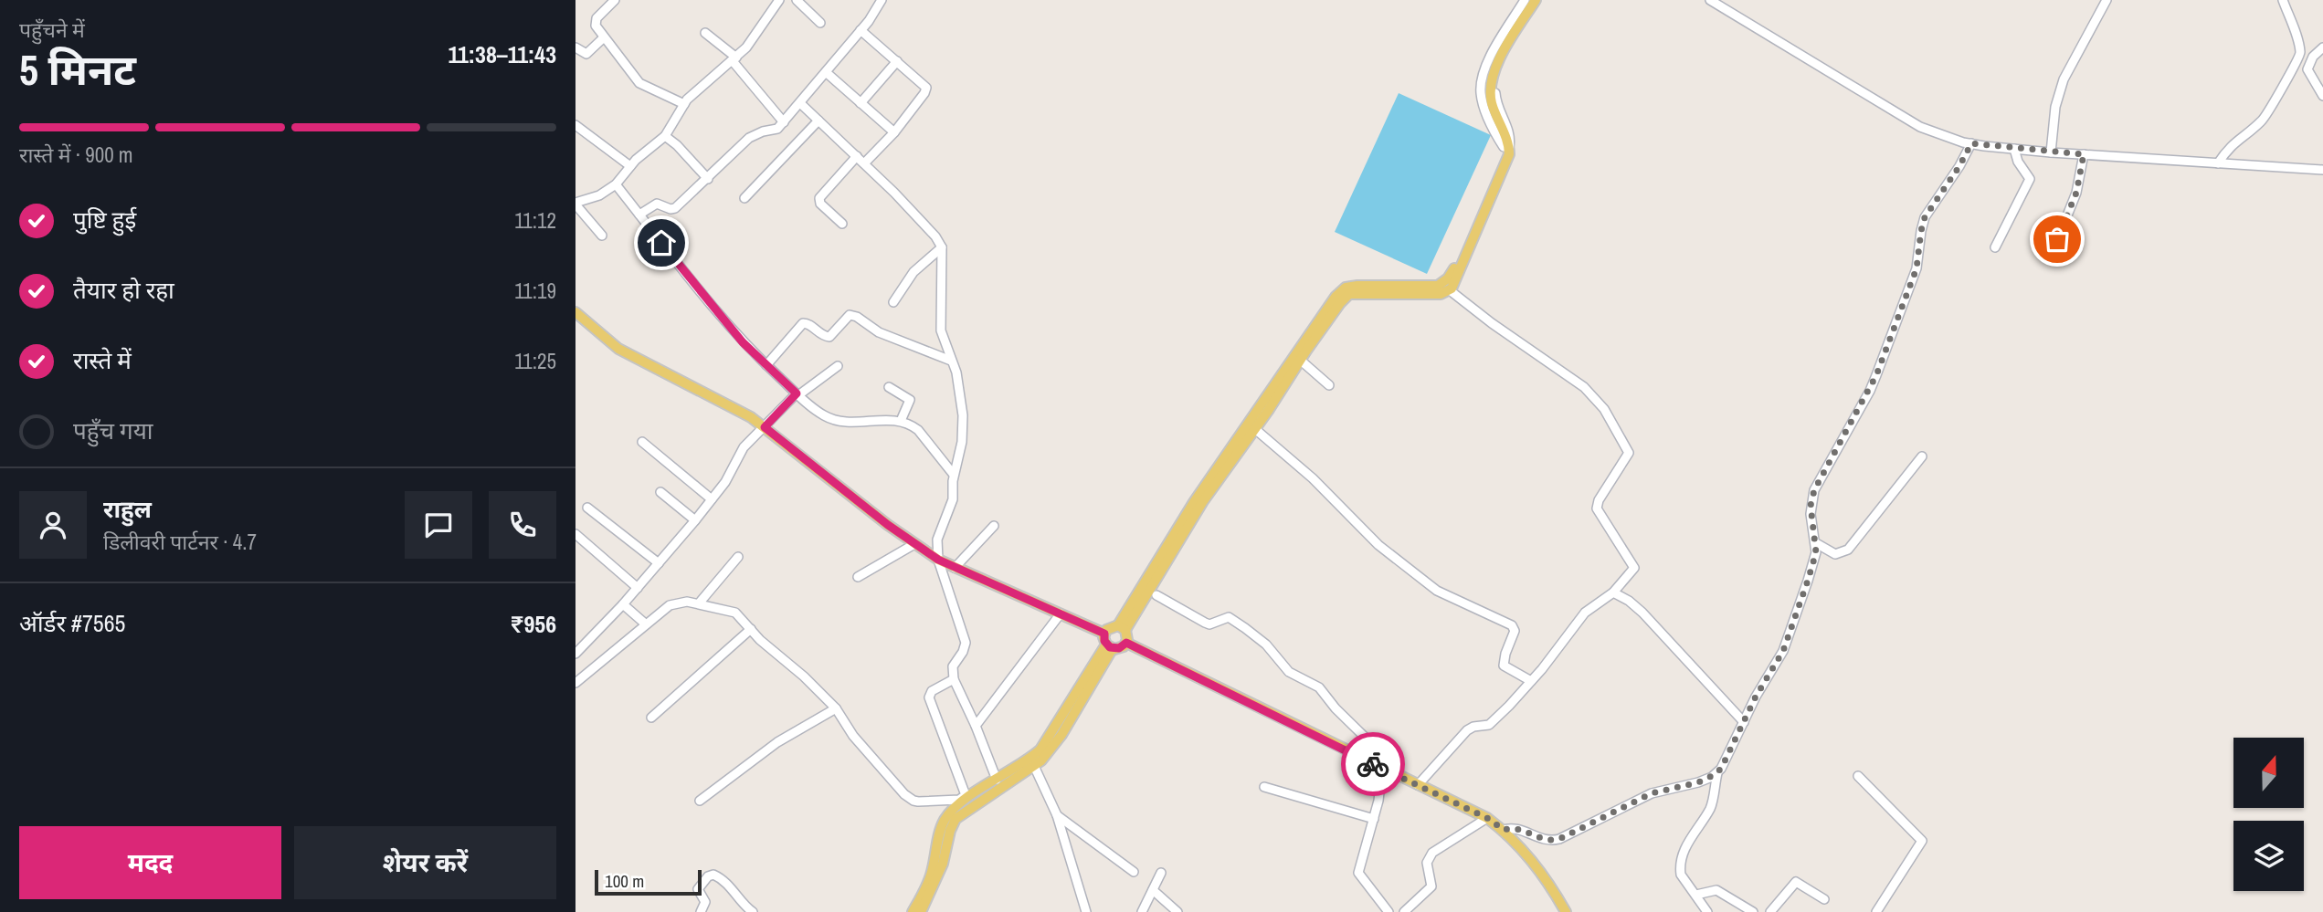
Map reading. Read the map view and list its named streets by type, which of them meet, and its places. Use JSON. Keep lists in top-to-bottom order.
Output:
{
  "scale_bar": "100 m",
  "north": "top",
  "page": {
    "heading": ["5 मिनट", "पहुँचने में", "11:38–11:43"],
    "panel": [
      "राहुल",
      "डिलीवरी पार्टनर · 4.7",
      "ऑर्डर #7565",
      "₹956"
    ],
    "bar": "रास्ते में · 900 m",
    "list": [
      ["पुष्टि हुई", "11:12"],
      ["तैयार हो रहा", "11:19"],
      ["रास्ते में", "11:25"],
      "पहुँच गया"
    ],
    "buttons": ["मदद", "शेयर करें"],
    "scale": "100 m"
  }
}
